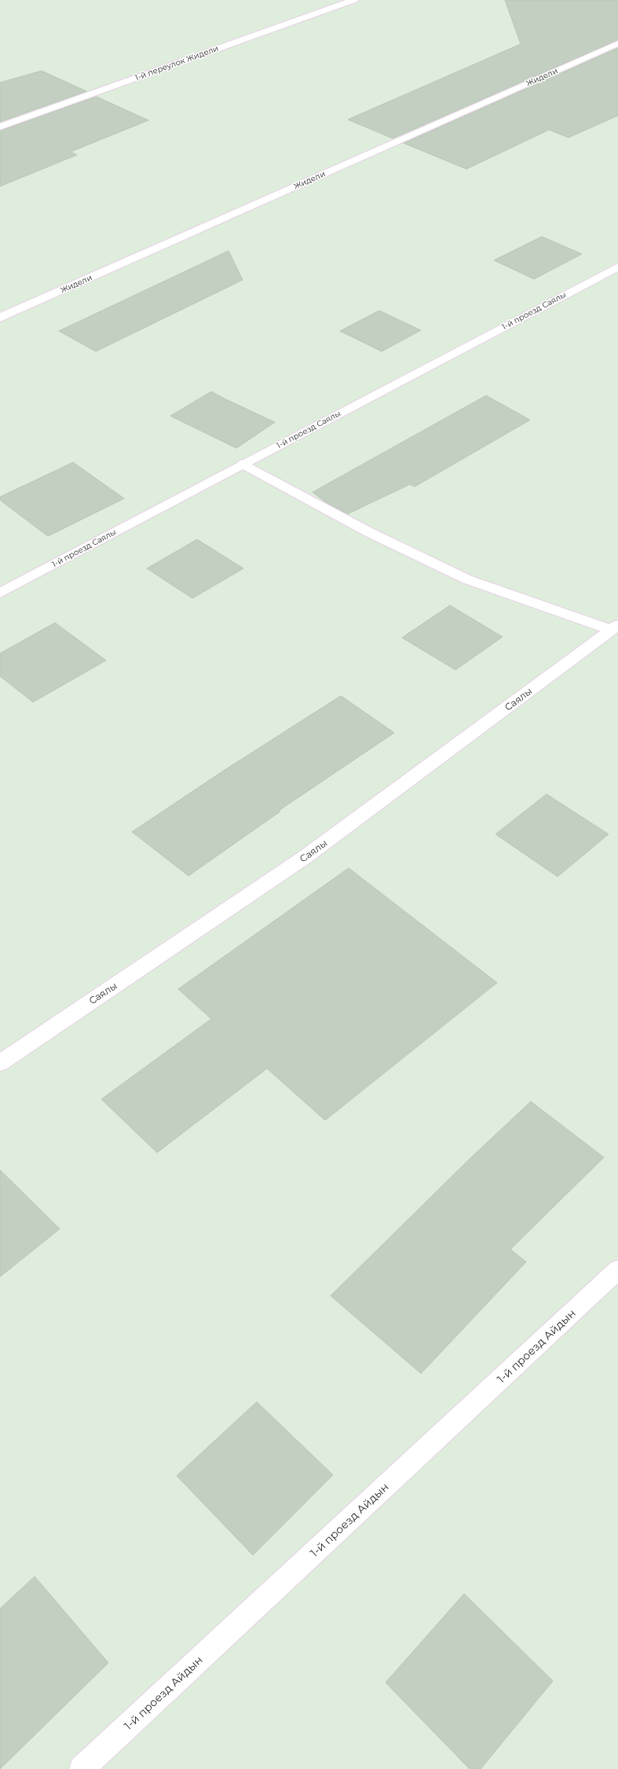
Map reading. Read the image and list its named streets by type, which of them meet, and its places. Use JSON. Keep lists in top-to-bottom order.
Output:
{
  "streets": {
    "street": [
      "1-й переулок Жидели",
      "Жидели",
      "1-й проезд Саялы",
      "Саялы",
      "1-й проезд Айдын"
    ]
  }
}
